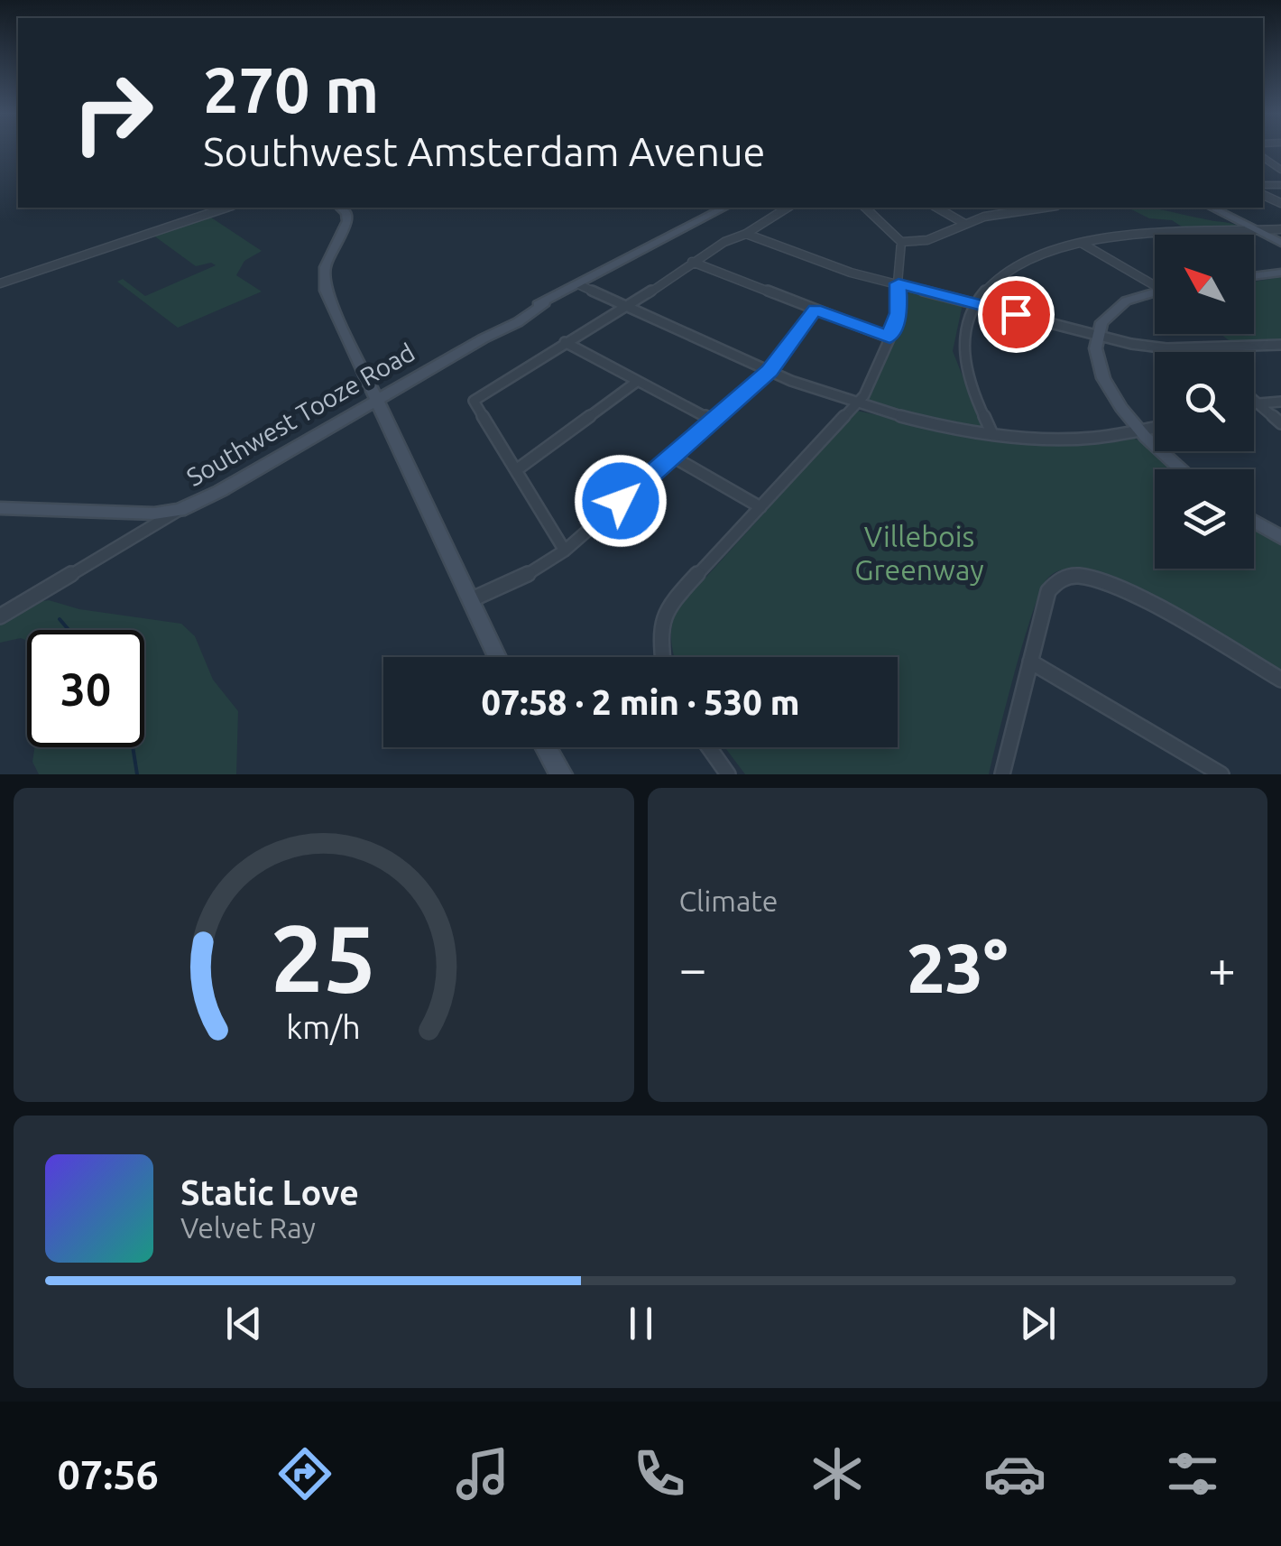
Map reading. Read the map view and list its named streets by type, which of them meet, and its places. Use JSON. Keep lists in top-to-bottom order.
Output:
{
  "streets": {
    "main road": ["Southwest Tooze Road"]
  },
  "parks": ["Villebois Greenway"],
  "north": "top left",
  "page": {
    "turn": ["270 m", "Southwest Amsterdam Avenue"],
    "limit": "30",
    "trip": "07:58 · 2 min · 530 m",
    "tile": "Climate",
    "heat": ["−", "23°", "+"],
    "song": ["Static Love", "Velvet Ray"],
    "tabs": "07:56",
    "gauge": ["25", "km/h"]
  }
}
